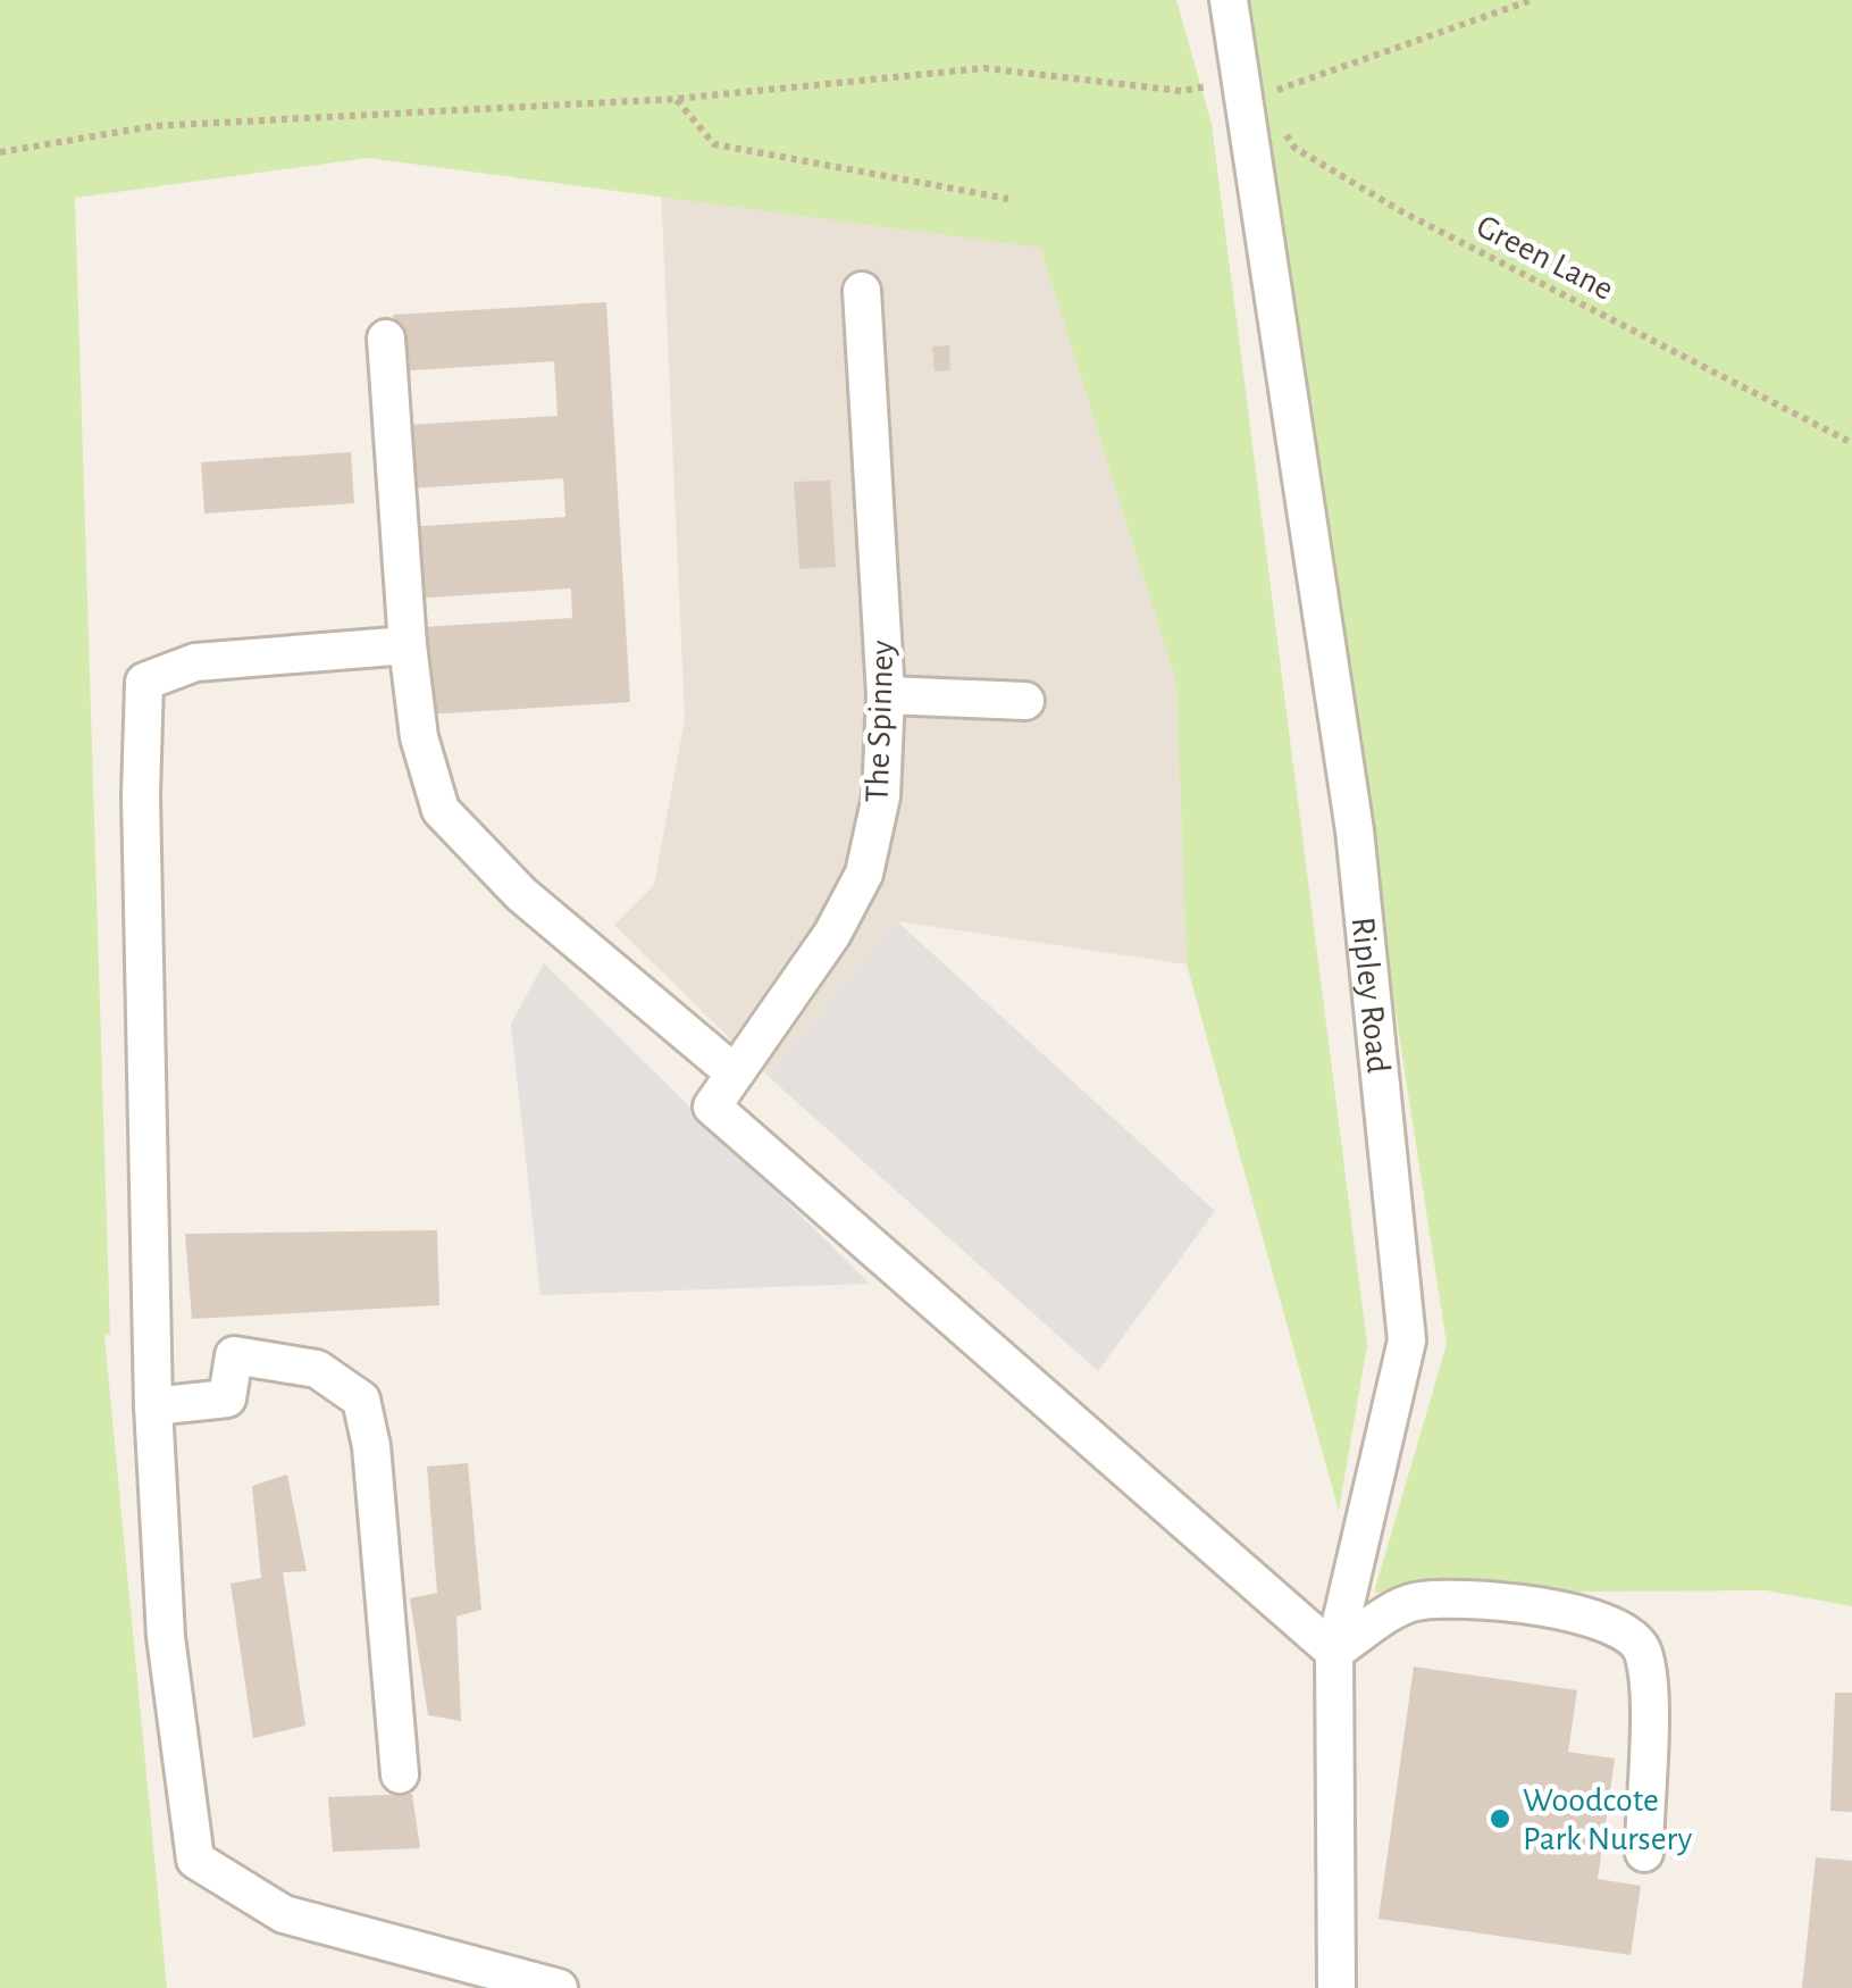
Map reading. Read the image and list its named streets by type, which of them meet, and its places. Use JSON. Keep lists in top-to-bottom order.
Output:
{
  "streets": {
    "street": ["The Spinney", "Ripley Road"],
    "path": ["Green Lane"]
  },
  "crossings": [
    ["The Spinney", "Ripley Road"]
  ],
  "places": ["Woodcote Park Nursery"]
}
